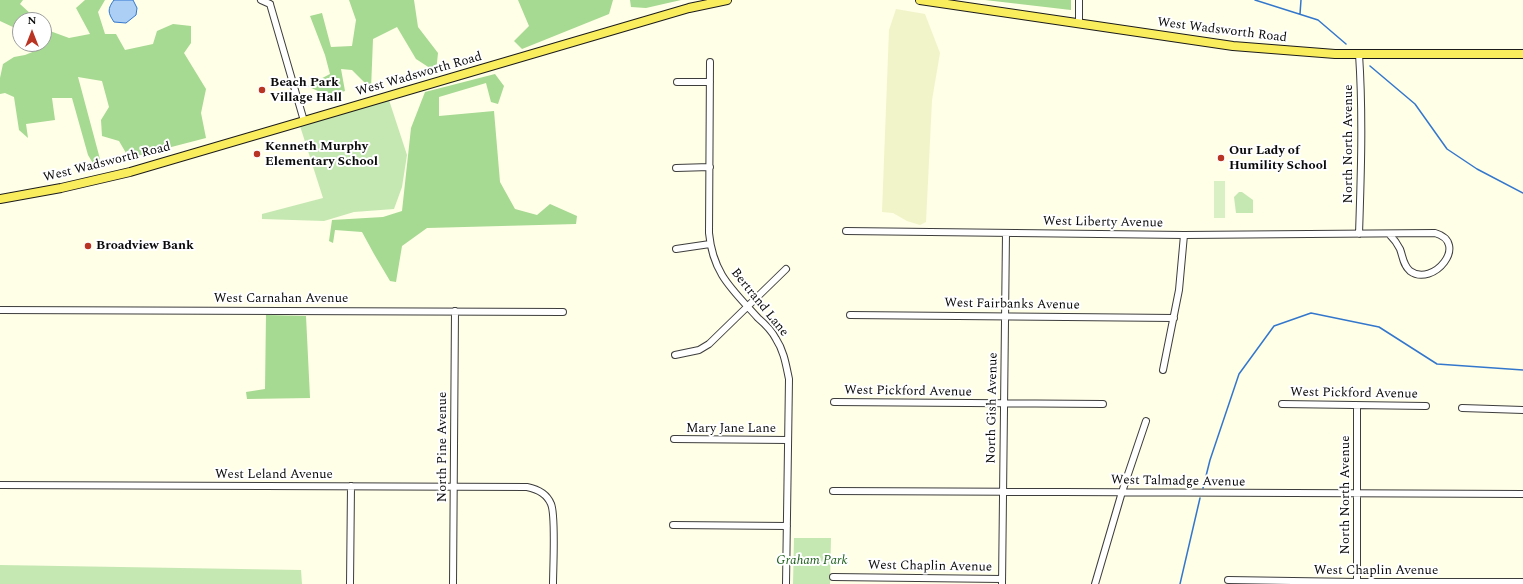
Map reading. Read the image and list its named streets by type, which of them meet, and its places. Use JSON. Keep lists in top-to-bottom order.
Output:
{
  "streets": {
    "main road": ["West Wadsworth Road"],
    "street": [
      "North North Avenue",
      "West Liberty Avenue",
      "West Carnahan Avenue",
      "Bertrand Lane",
      "West Fairbanks Avenue",
      "West Pickford Avenue",
      "North Gish Avenue",
      "Mary Jane Lane",
      "North Pine Avenue",
      "West Leland Avenue",
      "West Talmadge Avenue",
      "West Chaplin Avenue"
    ]
  },
  "crossings": [
    ["West Wadsworth Road", "North North Avenue"],
    ["North North Avenue", "West Liberty Avenue"],
    ["North North Avenue", "West Pickford Avenue"],
    ["North North Avenue", "West Talmadge Avenue"],
    ["North North Avenue", "West Chaplin Avenue"],
    ["West Liberty Avenue", "North Gish Avenue"],
    ["West Carnahan Avenue", "North Pine Avenue"],
    ["Bertrand Lane", "Mary Jane Lane"],
    ["West Fairbanks Avenue", "North Gish Avenue"],
    ["West Pickford Avenue", "North Gish Avenue"],
    ["North Gish Avenue", "West Talmadge Avenue"],
    ["North Gish Avenue", "West Chaplin Avenue"],
    ["North Pine Avenue", "West Leland Avenue"]
  ],
  "parks": ["Graham Park"],
  "places": [
    "Beach Park Village Hall",
    "Kenneth Murphy Elementary School",
    "Our Lady of Humility School",
    "Broadview Bank"
  ],
  "north": "top"
}
